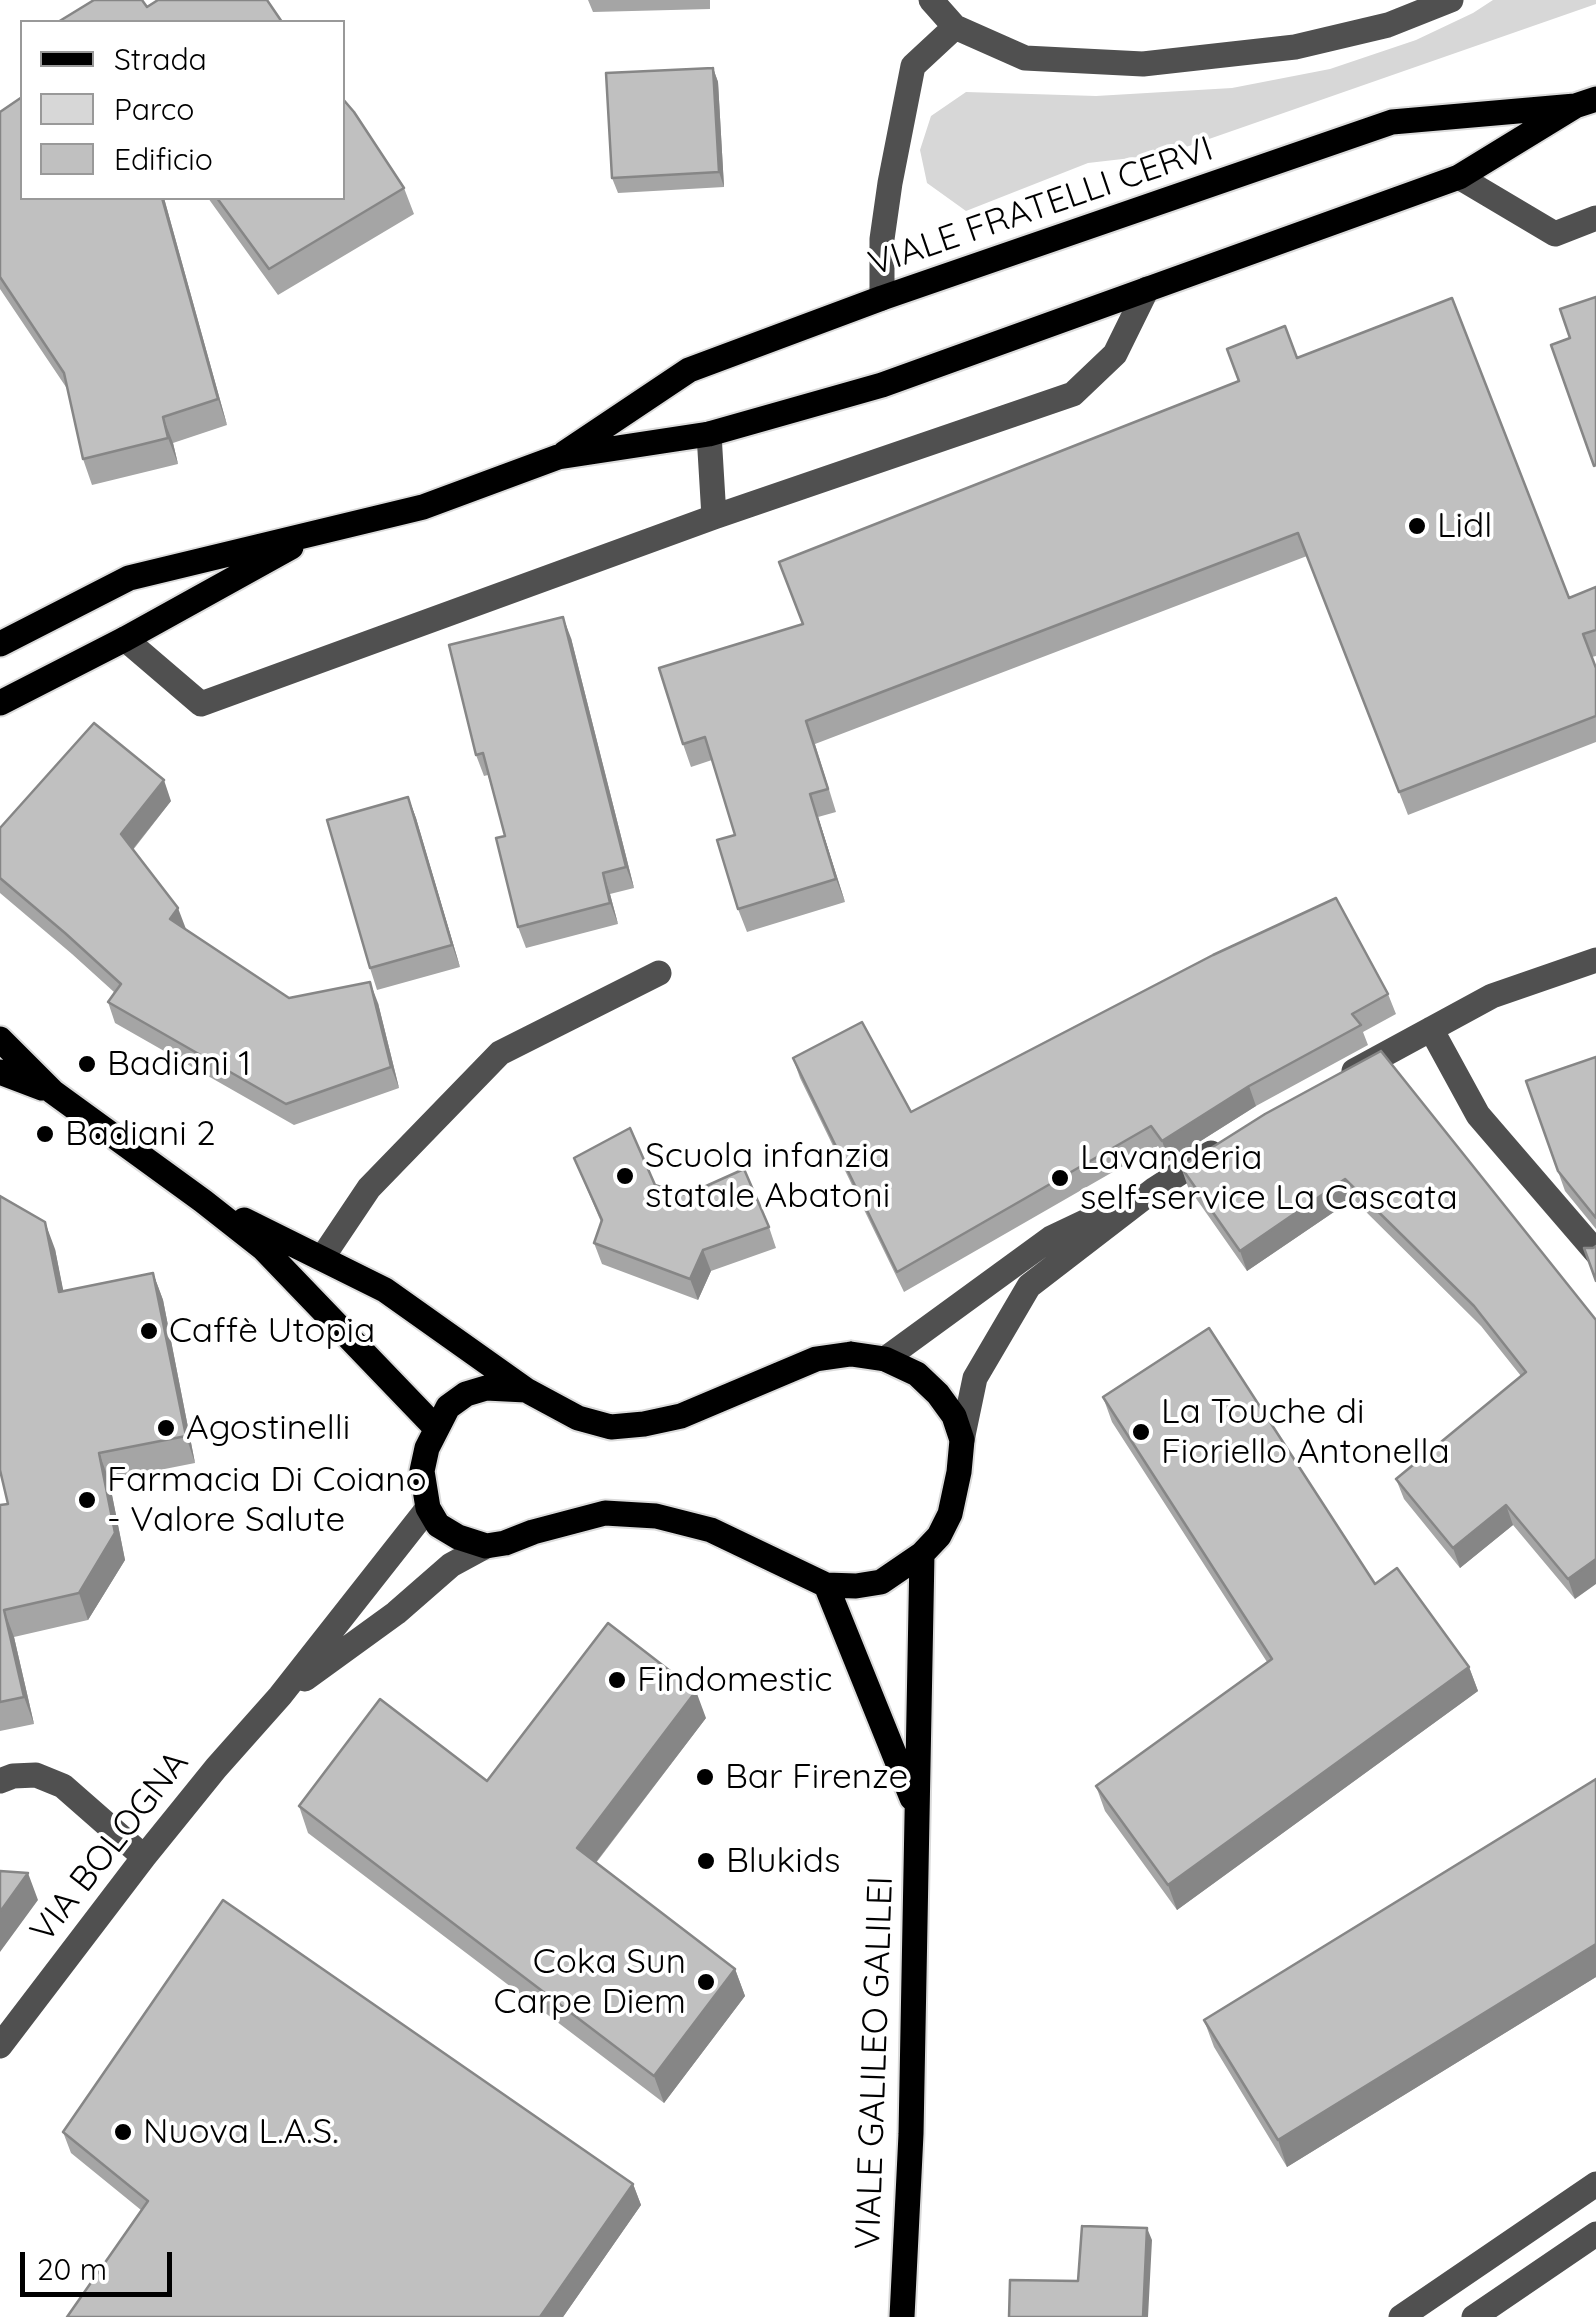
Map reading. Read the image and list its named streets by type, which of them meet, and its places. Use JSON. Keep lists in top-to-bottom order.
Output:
{
  "streets": {
    "main road": ["VIALE FRATELLI CERVI", "VIALE GALILEO GALILEI"],
    "street": ["VIA BOLOGNA"]
  },
  "places": [
    "Lidl",
    "Badiani 1",
    "Badiani 2",
    "Scuola infanzia statale Abatoni",
    "Lavanderia self-service La Cascata",
    "Caffè Utopia",
    "Agostinelli",
    "La Touche di Fioriello Antonella",
    "Farmacia Di Coiano - Valore Salute",
    "Findomestic",
    "Bar Firenze",
    "Blukids",
    "Coka Sun Carpe Diem",
    "Nuova L.A.S."
  ],
  "legend": ["Strada", "Parco", "Edificio"],
  "scale_bar": "20 m"
}
